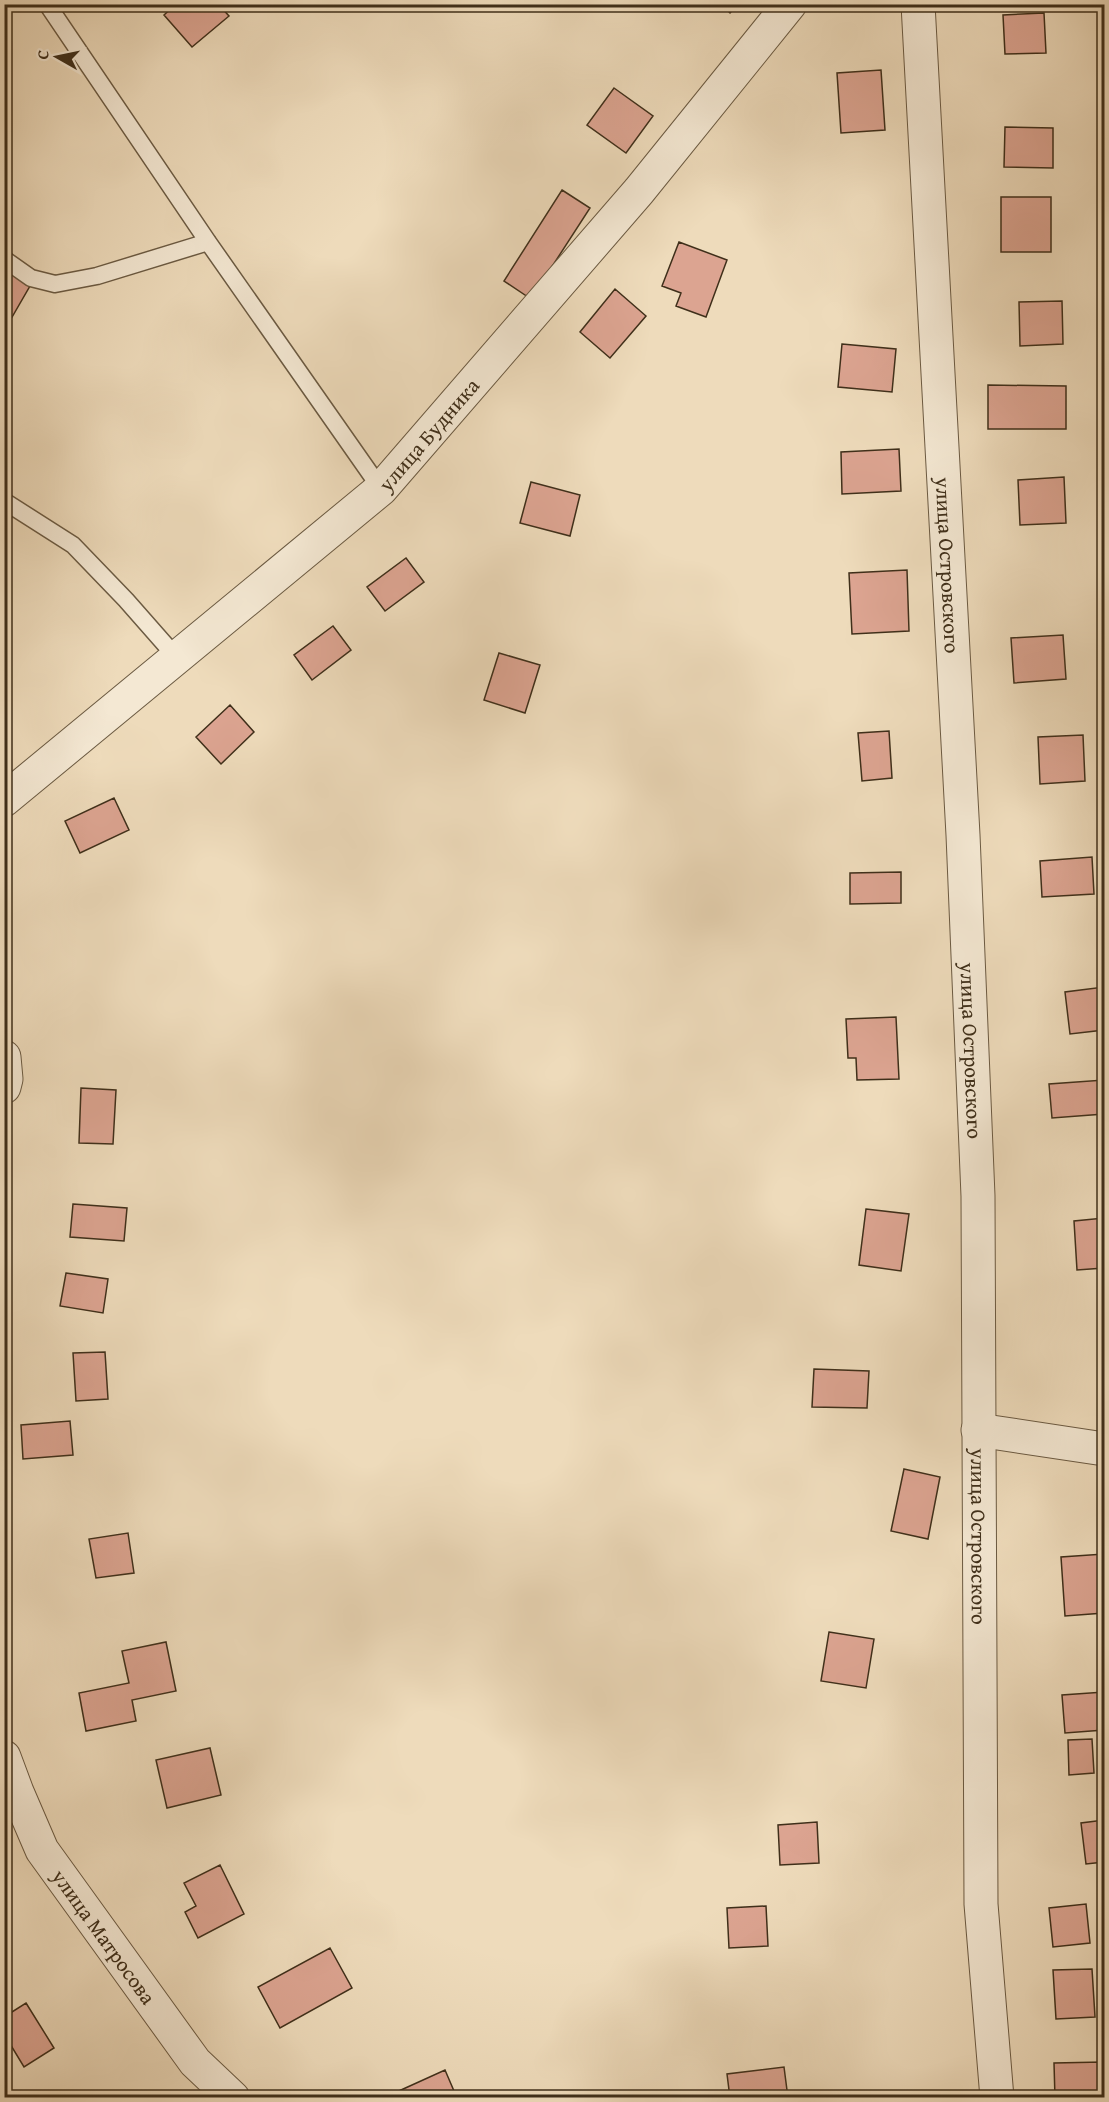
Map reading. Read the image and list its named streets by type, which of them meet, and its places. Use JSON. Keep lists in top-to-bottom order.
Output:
{
  "streets": {
    "street": ["улица Будника", "улица Островского", "улица Матросова"]
  },
  "north": "left"
}
